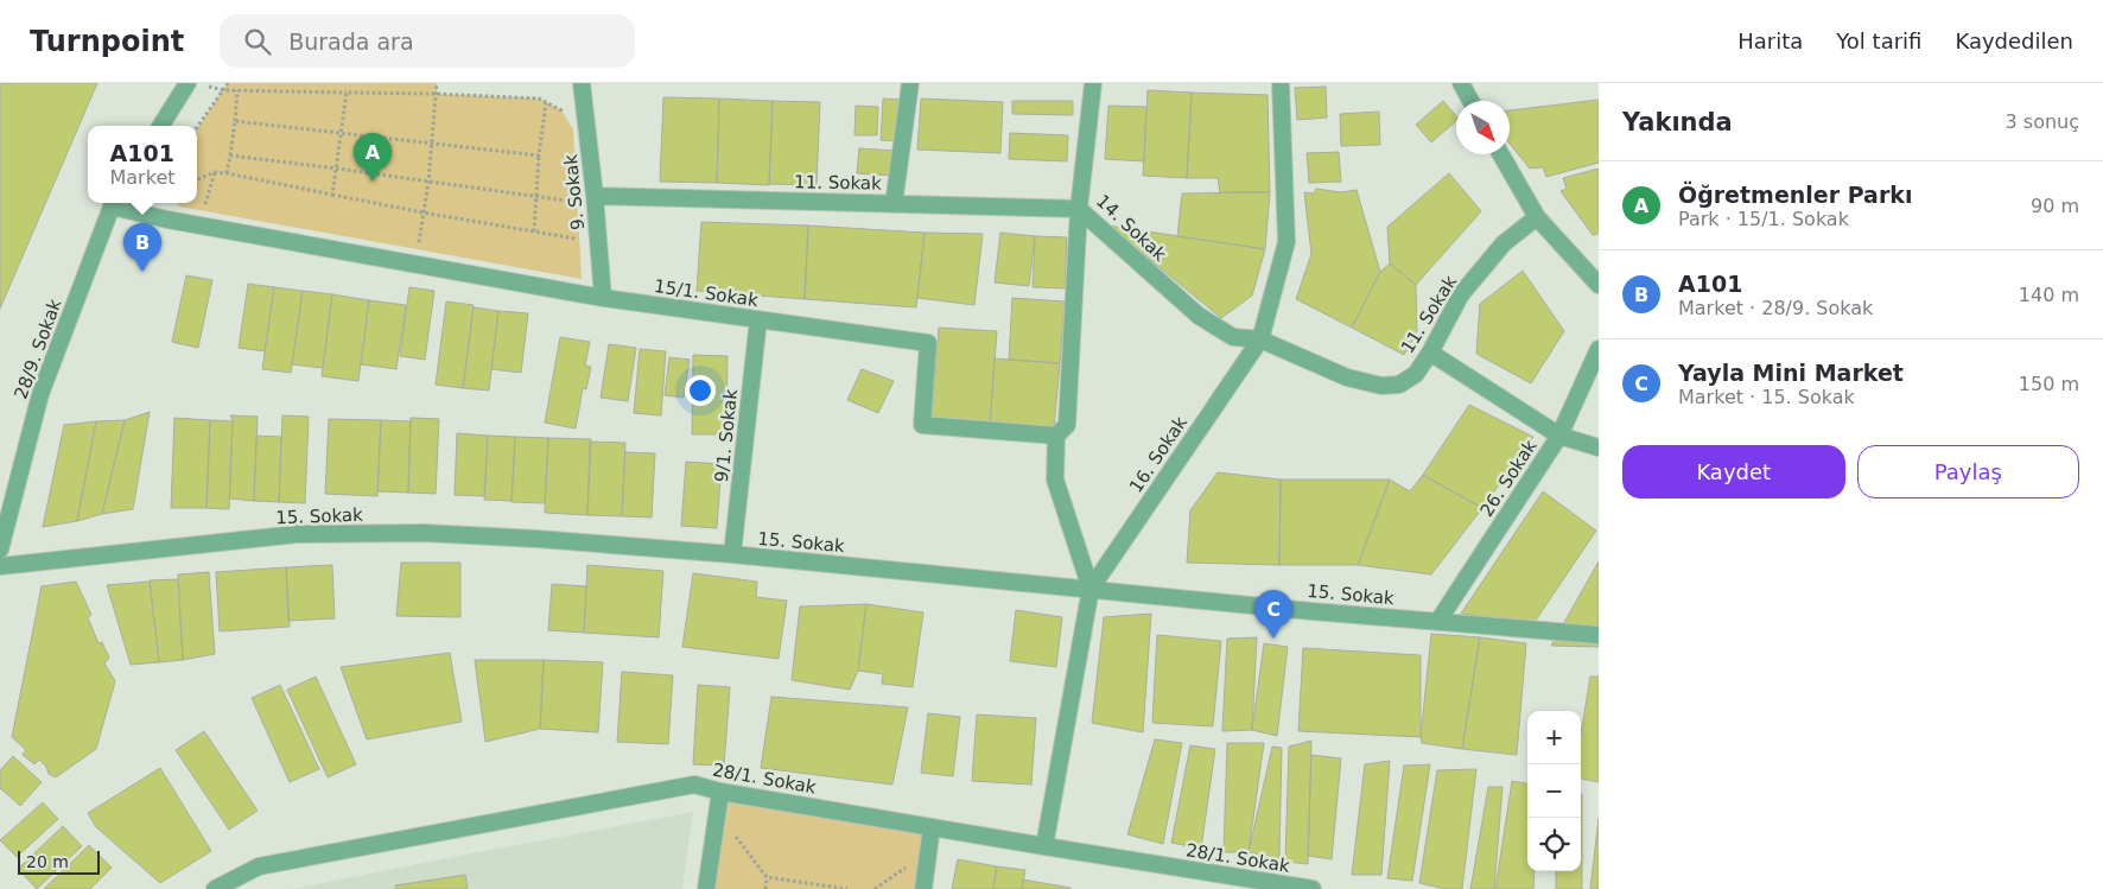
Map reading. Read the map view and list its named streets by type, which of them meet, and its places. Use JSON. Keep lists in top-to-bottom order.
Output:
{
  "streets": {
    "street": [
      "11. Sokak",
      "9. Sokak",
      "14. Sokak",
      "15/1. Sokak",
      "28/9. Sokak",
      "9/1. Sokak",
      "16. Sokak",
      "26. Sokak",
      "15. Sokak",
      "28/1. Sokak"
    ]
  },
  "crossings": [
    ["11. Sokak", "9. Sokak"],
    ["11. Sokak", "14. Sokak"],
    ["11. Sokak", "16. Sokak"],
    ["9. Sokak", "15/1. Sokak"],
    ["14. Sokak", "16. Sokak"],
    ["15/1. Sokak", "28/9. Sokak"],
    ["15/1. Sokak", "9/1. Sokak"],
    ["9/1. Sokak", "15. Sokak"],
    ["16. Sokak", "15. Sokak"],
    ["16. Sokak", "28/1. Sokak"],
    ["26. Sokak", "15. Sokak"]
  ],
  "scale_bar": "20 m",
  "north": "bottom right",
  "page": {
    "header": "Turnpoint",
    "search": "Burada ara",
    "nav": ["Harita", "Yol tarifi", "Kaydedilen"],
    "heading": ["Yakında", "3 sonuç"],
    "popup": ["A101", "Market"],
    "pins": ["A", "B", "C"],
    "list": [
      {
        "mark": "A",
        "name": "Öğretmenler Parkı",
        "note": "Park · 15/1. Sokak",
        "value": "90 m"
      },
      {
        "mark": "B",
        "name": "A101",
        "note": "Market · 28/9. Sokak",
        "value": "140 m"
      },
      {
        "mark": "C",
        "name": "Yayla Mini Market",
        "note": "Market · 15. Sokak",
        "value": "150 m"
      }
    ],
    "buttons": ["Kaydet", "Paylaş"],
    "map_buttons": ["+", "−"],
    "scale": "20 m"
  }
}
